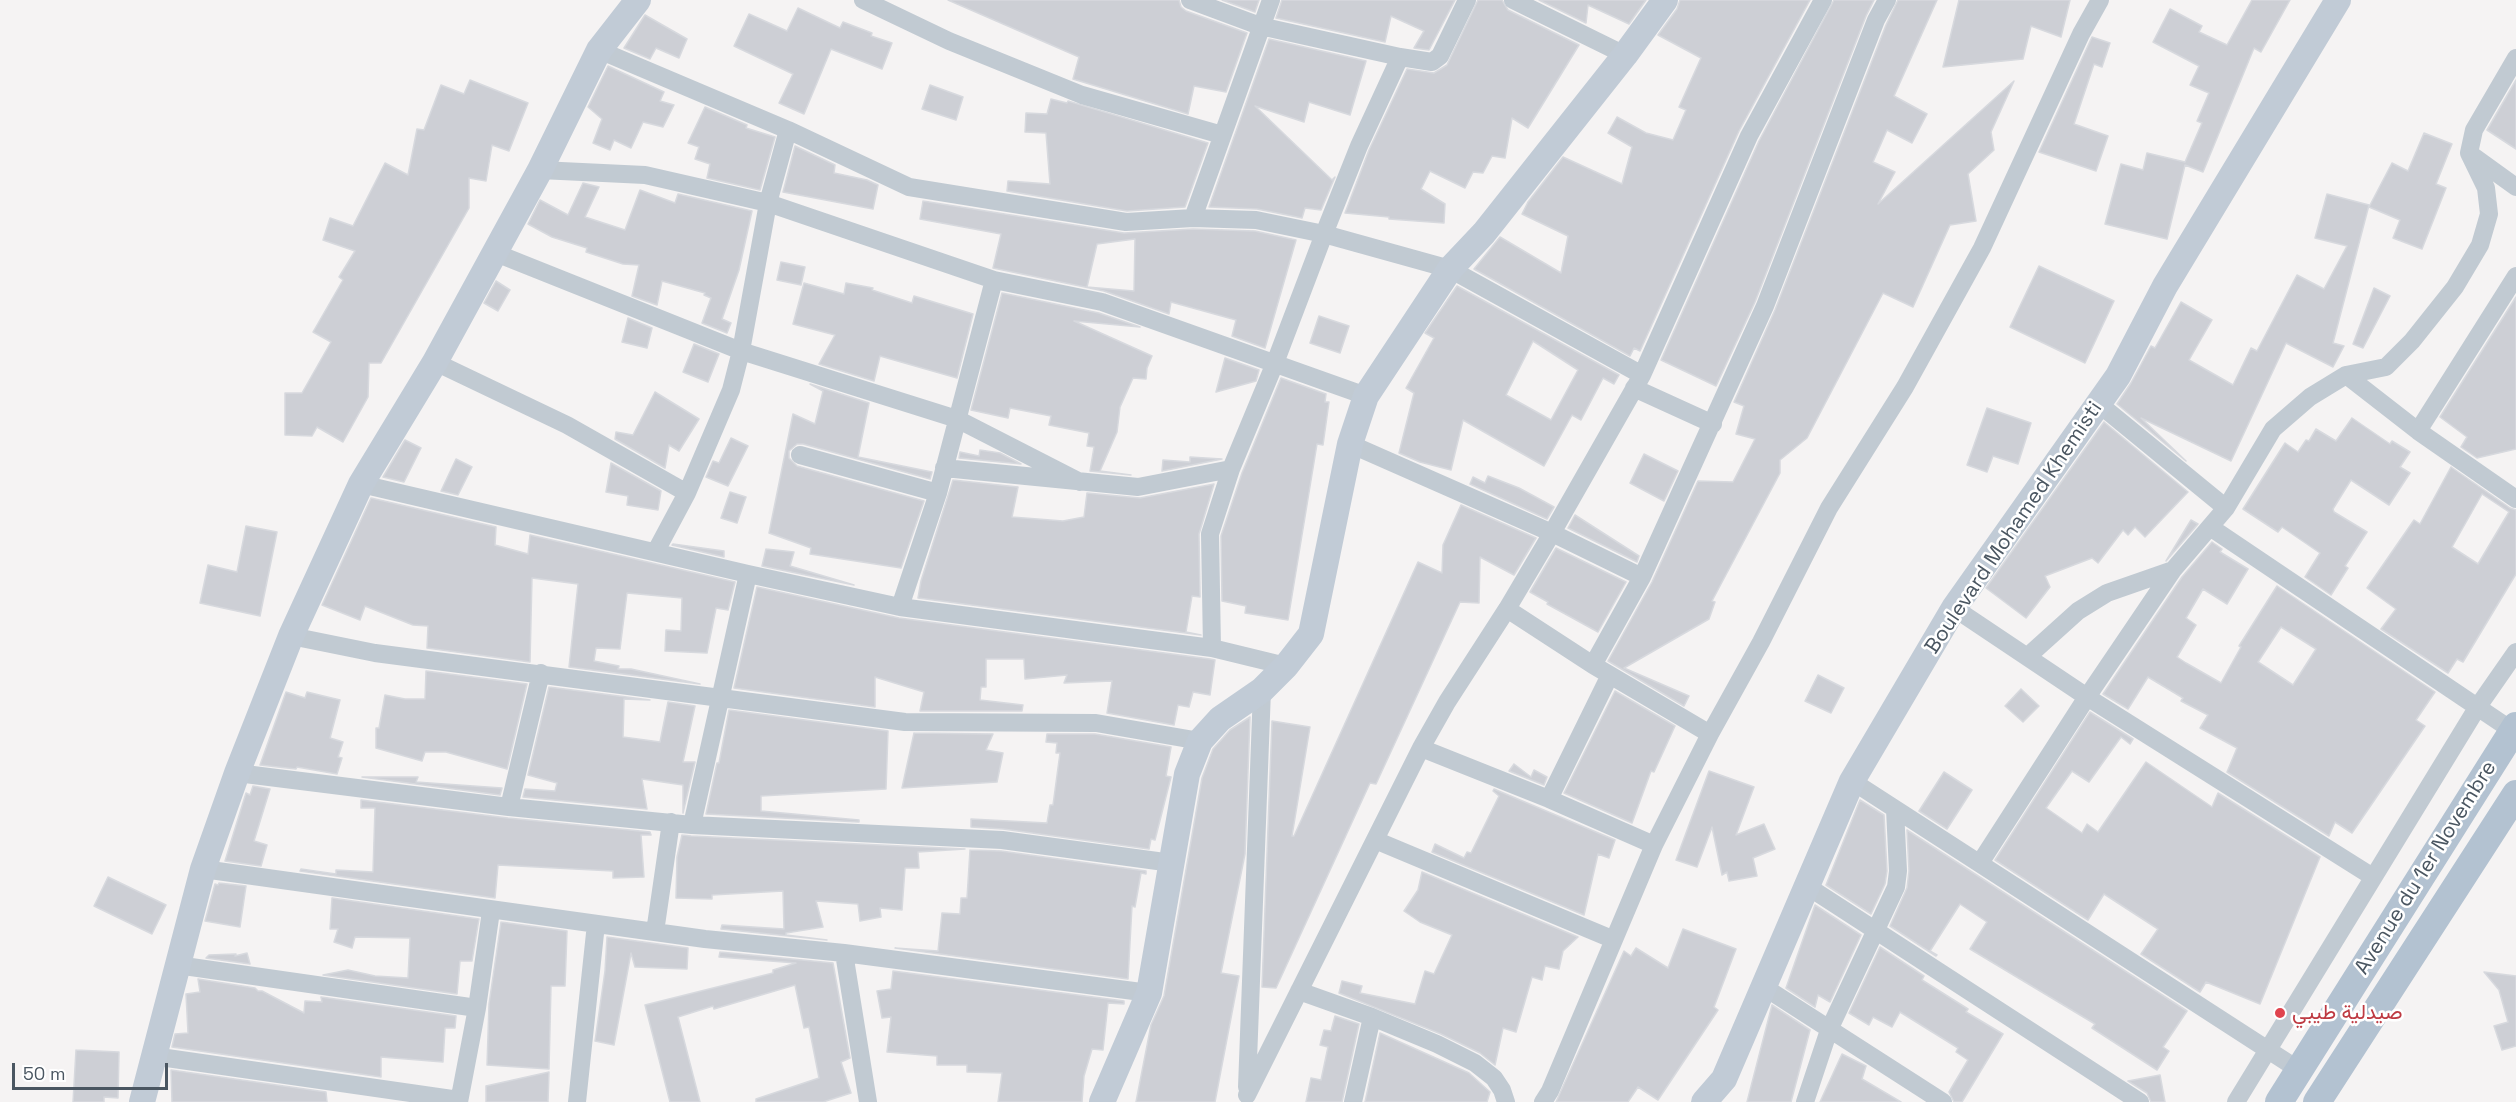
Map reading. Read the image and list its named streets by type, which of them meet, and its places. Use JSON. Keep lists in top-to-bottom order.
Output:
{
  "streets": {
    "main road": ["Boulevard Mohamed Khemisti", "Avenue du 1er Novembre"]
  },
  "places": ["صيدلية طيبي"],
  "scale_bar": "50 m"
}
